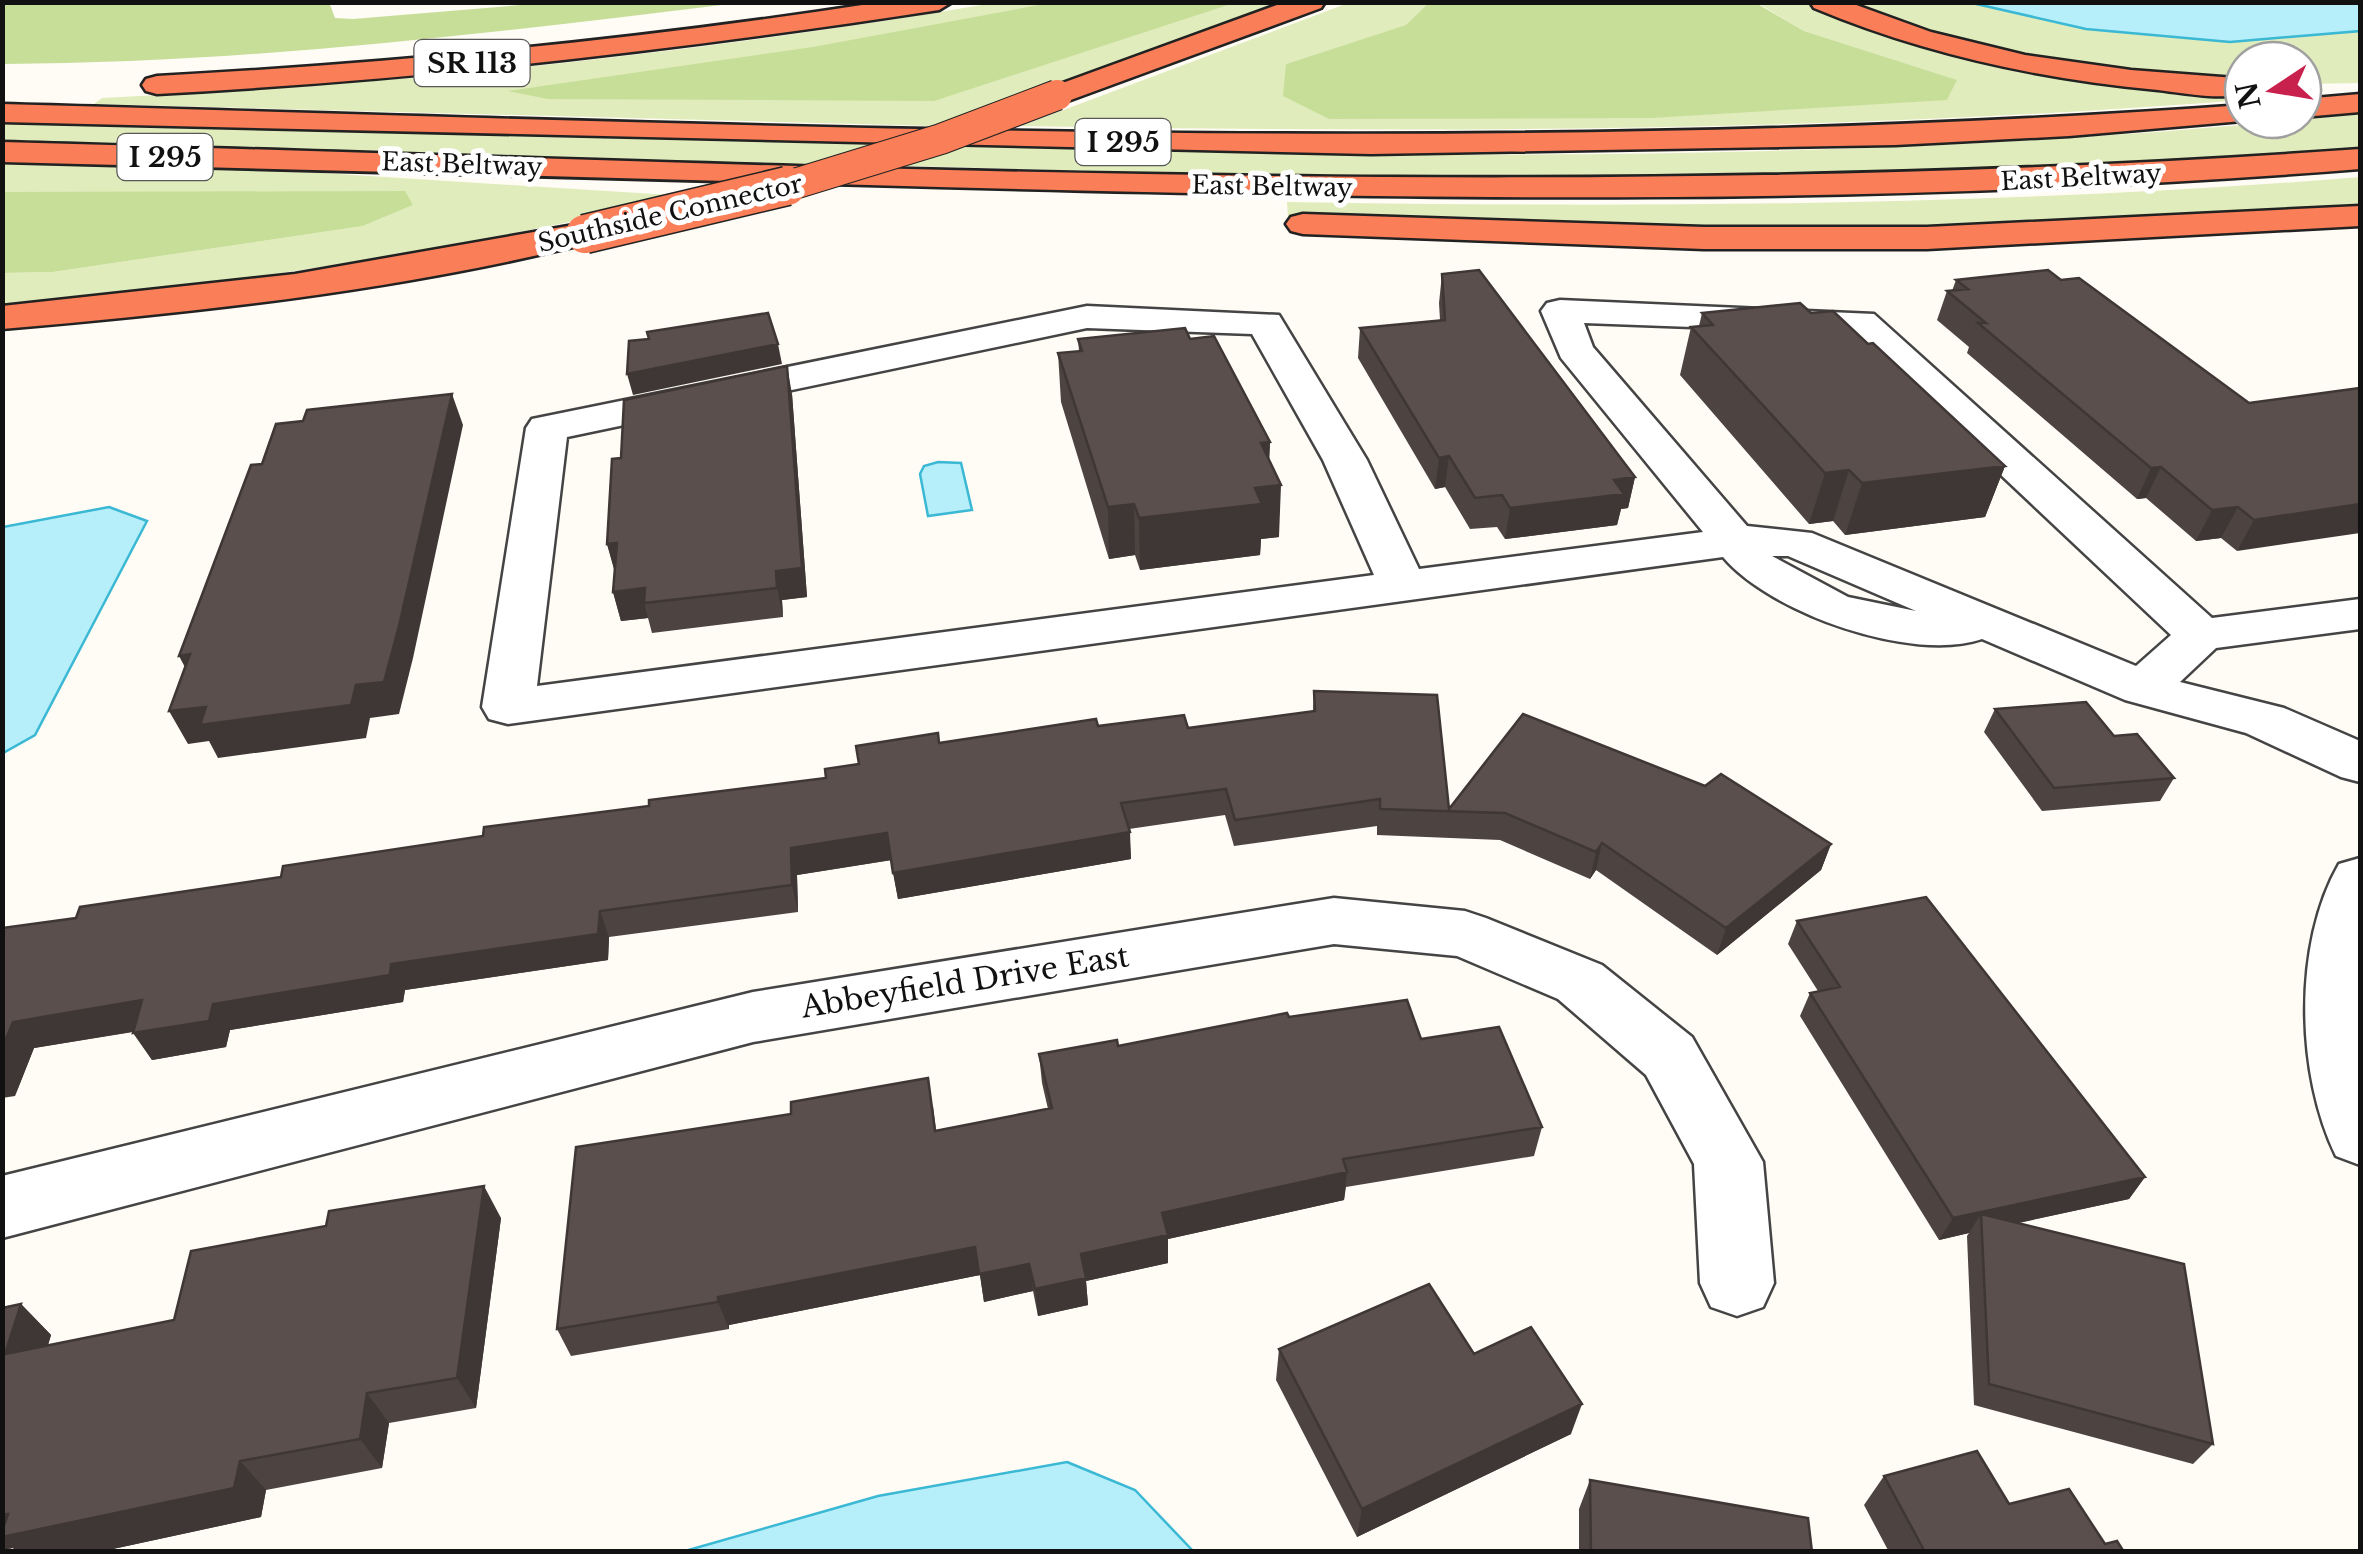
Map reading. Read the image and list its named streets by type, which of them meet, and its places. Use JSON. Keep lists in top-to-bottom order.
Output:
{
  "streets": {
    "highway": [
      "SR 113",
      "I 295",
      "East Beltway",
      "Southside Connector"
    ],
    "street": ["Abbeyfield Drive East"]
  },
  "north": "left"
}
